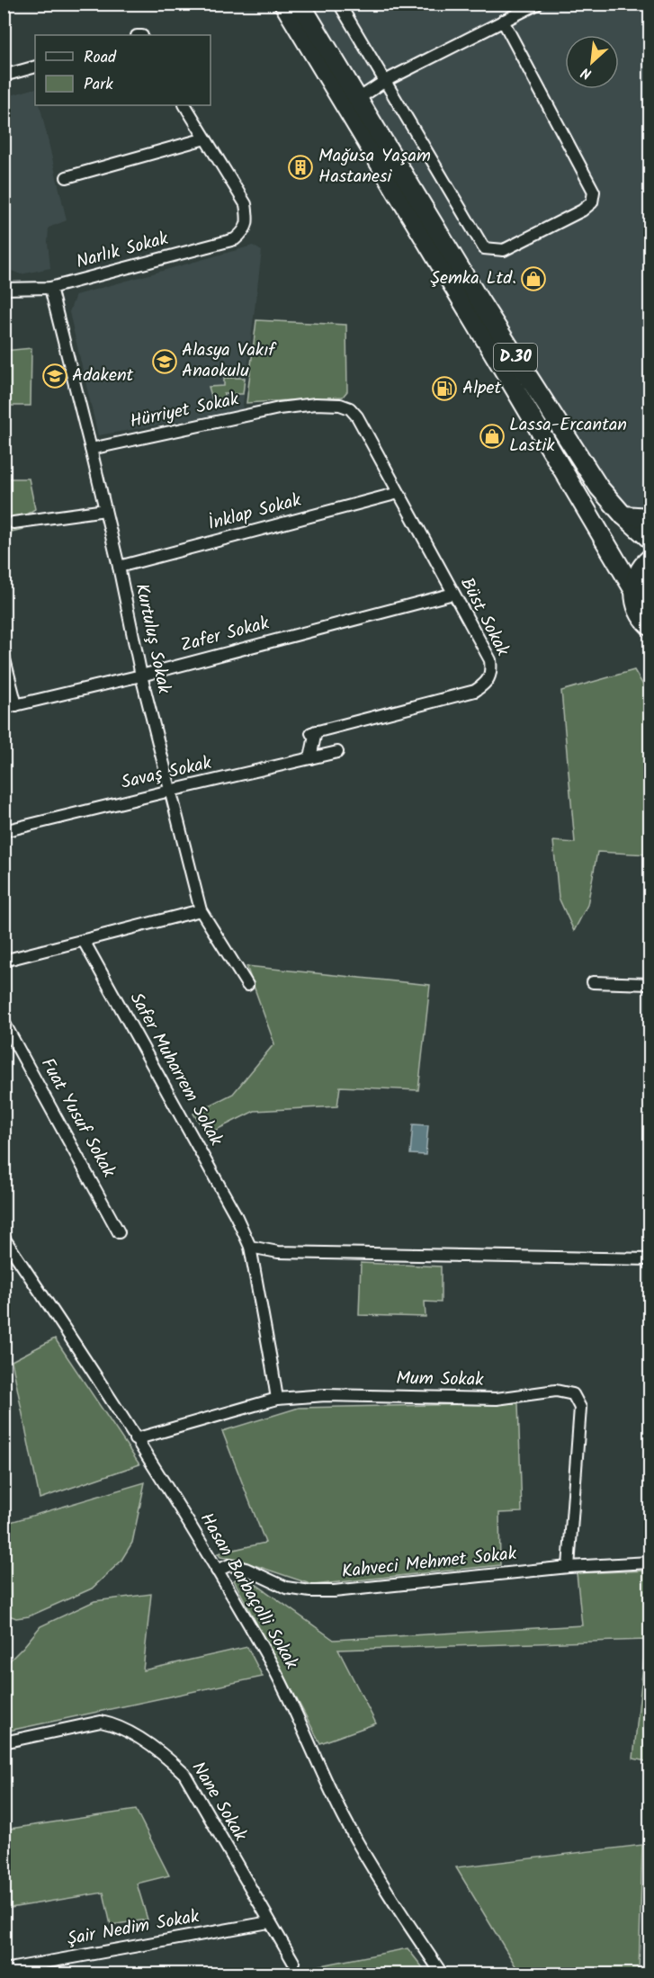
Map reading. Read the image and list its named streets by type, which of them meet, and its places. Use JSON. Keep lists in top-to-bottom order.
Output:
{
  "streets": {
    "main road": ["D.30"],
    "street": [
      "Narlık Sokak",
      "Hürriyet Sokak",
      "İnklap Sokak",
      "Büst Sokak",
      "Zafer Sokak",
      "Kurtuluş Sokak",
      "Savaş Sokak",
      "Safer Muharrem Sokak",
      "Fuat Yusuf Sokak",
      "Mum Sokak",
      "Kahveci Mehmet Sokak",
      "Hasan Barbaçolli Sokak",
      "Nane Sokak",
      "Şair Nedim Sokak"
    ]
  },
  "crossings": [
    ["Narlık Sokak", "Kurtuluş Sokak"],
    ["Hürriyet Sokak", "Büst Sokak"],
    ["Hürriyet Sokak", "Kurtuluş Sokak"],
    ["İnklap Sokak", "Büst Sokak"],
    ["İnklap Sokak", "Kurtuluş Sokak"],
    ["Büst Sokak", "Zafer Sokak"],
    ["Büst Sokak", "Savaş Sokak"],
    ["Zafer Sokak", "Kurtuluş Sokak"],
    ["Kurtuluş Sokak", "Savaş Sokak"],
    ["Safer Muharrem Sokak", "Mum Sokak"],
    ["Mum Sokak", "Kahveci Mehmet Sokak"],
    ["Mum Sokak", "Hasan Barbaçolli Sokak"],
    ["Kahveci Mehmet Sokak", "Hasan Barbaçolli Sokak"],
    ["Nane Sokak", "Şair Nedim Sokak"]
  ],
  "places": {
    "building": ["Mağusa Yaşam Hastanesi"],
    "shop": ["Şemka Ltd.", "Lassa-Ercantan Lastik"],
    "school or university": ["Alasya Vakıf Anaokulu", "Adakent"],
    "fuel station": ["Alpet"]
  },
  "legend": ["Road", "Park"],
  "north": "bottom left"
}
